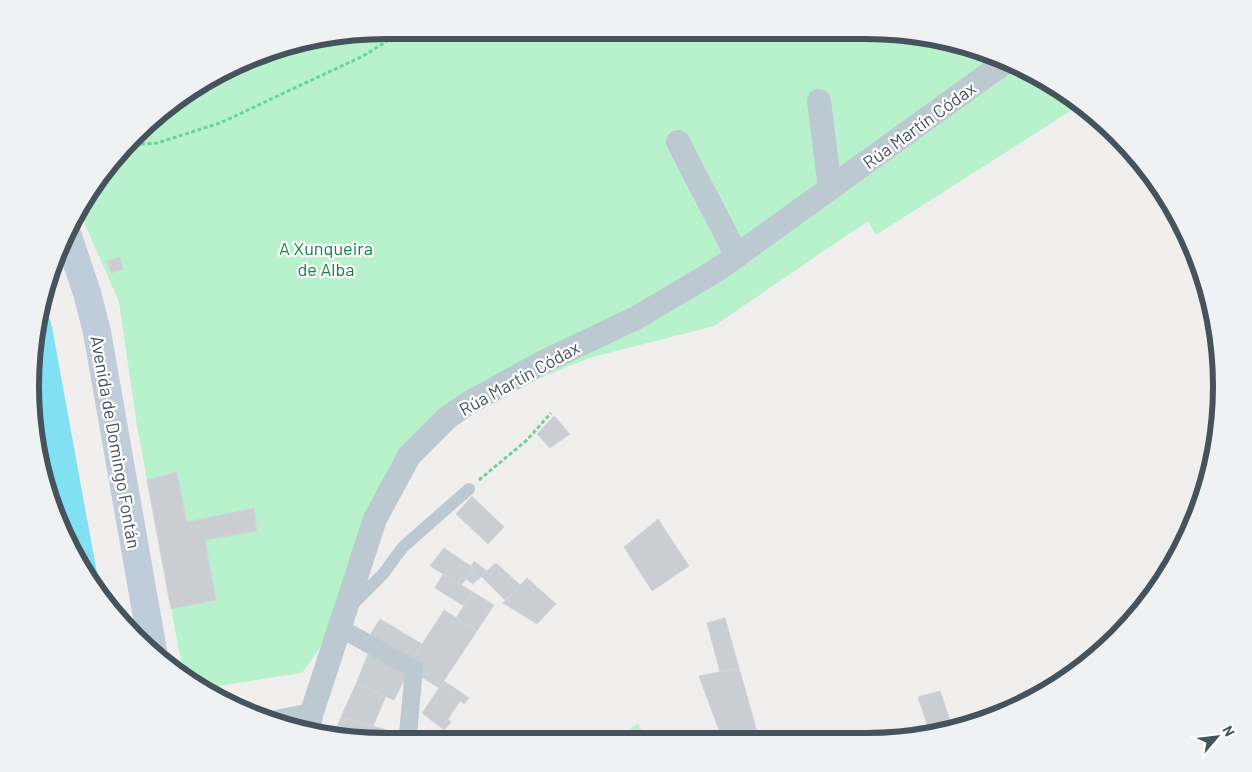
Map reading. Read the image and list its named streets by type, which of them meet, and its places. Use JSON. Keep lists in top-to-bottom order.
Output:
{
  "streets": {
    "main road": ["Avenida de Domingo Fontán"],
    "street": ["Rúa Martín Códax"]
  },
  "parks": ["A Xunqueira de Alba"],
  "north": "top right"
}
